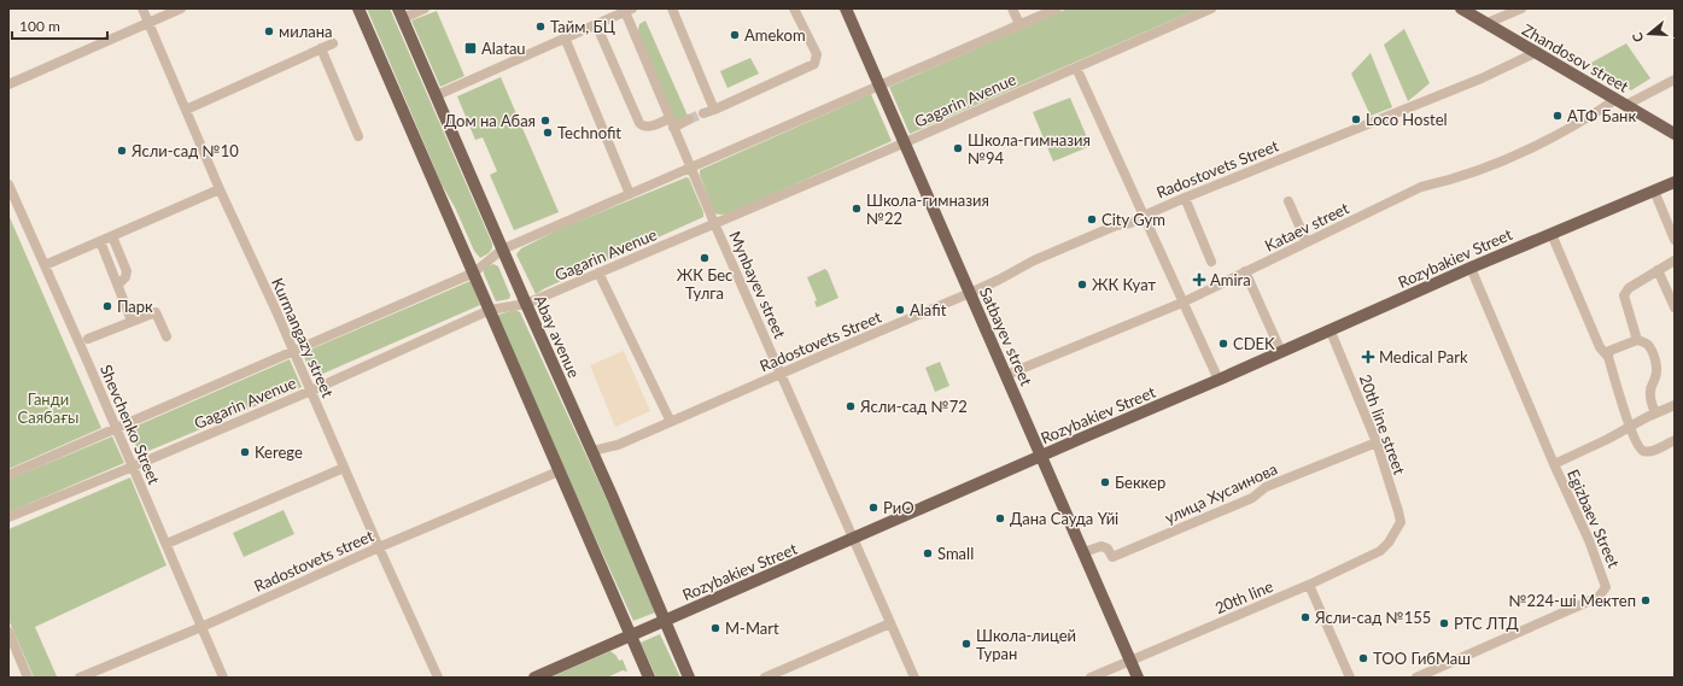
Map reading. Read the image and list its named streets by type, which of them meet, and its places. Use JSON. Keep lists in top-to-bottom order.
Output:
{
  "streets": {
    "main road": [
      "Zhandosov street",
      "Rozybakiev Street",
      "Abay avenue",
      "Satbayev street"
    ],
    "street": [
      "Gagarin Avenue",
      "Radostovets Street",
      "Kataev street",
      "Mynbayev street",
      "Kurmangazy street",
      "Shevchenko Street",
      "20th line street",
      "улица Хусаинова",
      "Egizbaev Street",
      "Radostovets street",
      "20th line"
    ]
  },
  "crossings": [
    ["Zhandosov street", "Radostovets Street"],
    ["Zhandosov street", "Kataev street"],
    ["Gagarin Avenue", "Mynbayev street"],
    ["Gagarin Avenue", "Abay avenue"],
    ["Gagarin Avenue", "Satbayev street"],
    ["Gagarin Avenue", "Kurmangazy street"],
    ["Gagarin Avenue", "Shevchenko Street"],
    ["Radostovets Street", "Mynbayev street"],
    ["Radostovets Street", "Abay avenue"],
    ["Radostovets Street", "Satbayev street"],
    ["Kataev street", "Satbayev street"],
    ["Rozybakiev Street", "Mynbayev street"],
    ["Rozybakiev Street", "Abay avenue"],
    ["Rozybakiev Street", "Satbayev street"],
    ["Rozybakiev Street", "20th line street"],
    ["Rozybakiev Street", "Egizbaev Street"],
    ["Satbayev street", "улица Хусаинова"],
    ["Satbayev street", "20th line"],
    ["Kurmangazy street", "Radostovets street"],
    ["Shevchenko Street", "Radostovets street"],
    ["20th line street", "улица Хусаинова"],
    ["20th line street", "20th line"]
  ],
  "parks": ["Ганди Саябағы"],
  "places": {
    "other": [
      "Тайм, БЦ",
      "милана",
      "Amekom",
      "АТФ Банк",
      "Loco Hostel",
      "Дом на Абая",
      "Technofit",
      "Школа-гимназия №94",
      "Ясли-сад №10",
      "Школа-гимназия №22",
      "City Gym",
      "ЖК Бес Тулга",
      "ЖК Куат",
      "Парк",
      "Alafit",
      "CDEK",
      "Ясли-сад №72",
      "Kerege",
      "Беккер",
      "РиО",
      "Дана Сауда Үйі",
      "Small",
      "№224-ші Мектеп",
      "Ясли-сад №155",
      "РТС ЛТД",
      "M-Mart",
      "Школа-лицей Туран",
      "ТОО ГибМаш"
    ],
    "transit": ["Alatau"],
    "health": ["Amira", "Medical Park"]
  },
  "scale_bar": "100 m",
  "north": "left"
}
